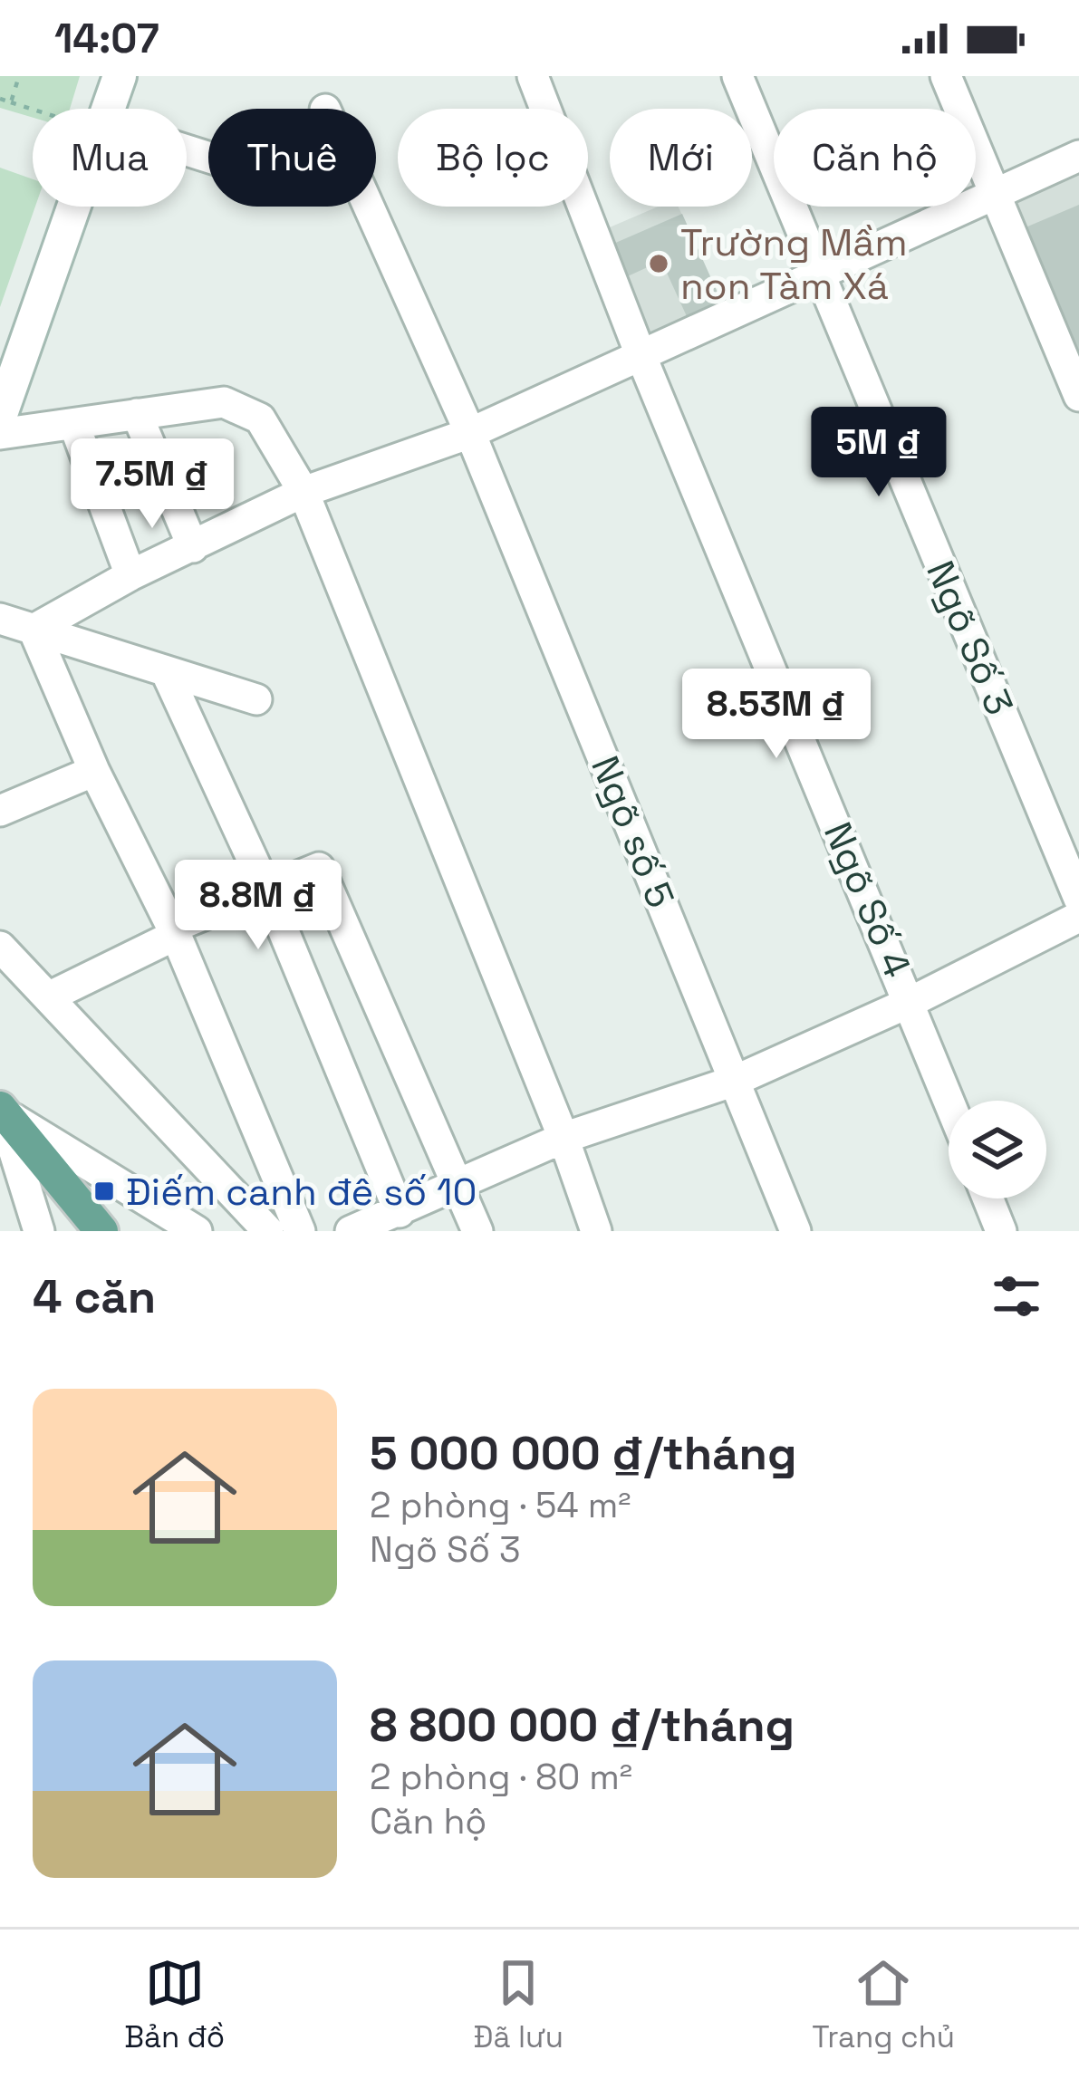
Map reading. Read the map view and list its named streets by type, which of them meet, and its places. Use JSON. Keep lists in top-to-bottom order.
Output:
{
  "streets": {
    "street": ["Ngõ Số 3", "Ngõ số 5", "Ngõ Số 4"]
  },
  "places": {
    "other": ["Trường Mầm non Tàm Xá"],
    "transit": ["Điếm canh đê số 10"]
  },
  "page": {
    "status": "14:07",
    "chip": [
      "Mua",
      "Thuê",
      "Bộ lọc",
      "Mới",
      "Căn hộ"
    ],
    "price": [
      "5M ₫",
      "7.5M ₫",
      "8.53M ₫",
      "8.8M ₫"
    ],
    "heading": "4 căn",
    "list": [
      {
        "name": "5 000 000 ₫/tháng",
        "note": "2 phòng · 54 m² · Ngõ Số 3"
      },
      {
        "name": "8 800 000 ₫/tháng",
        "note": "2 phòng · 80 m² · Căn hộ"
      }
    ],
    "tabs": ["Bản đồ", "Đã lưu", "Trang chủ"]
  }
}
